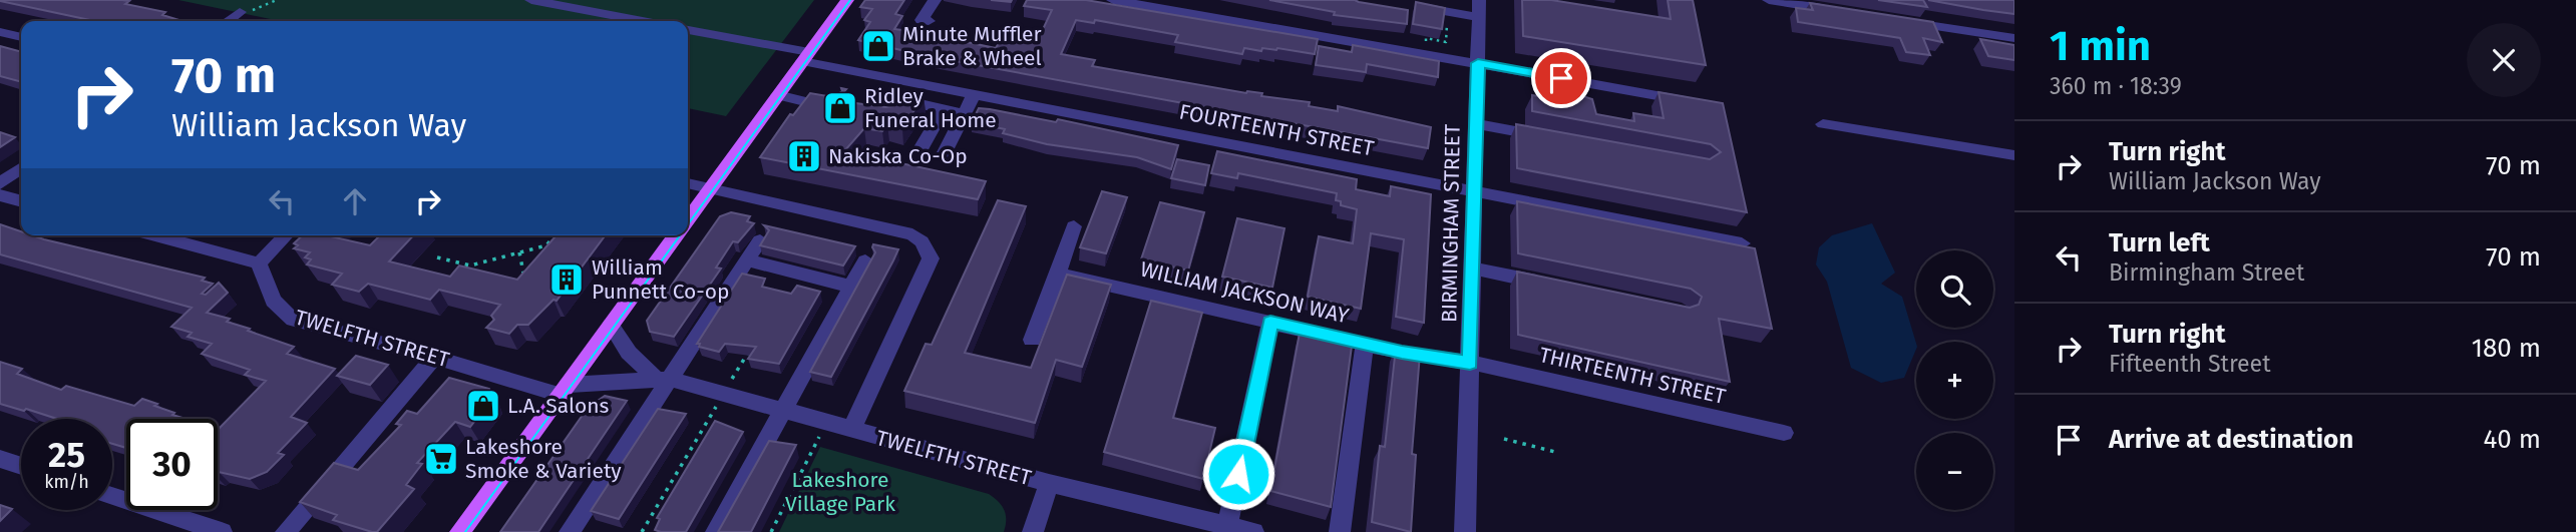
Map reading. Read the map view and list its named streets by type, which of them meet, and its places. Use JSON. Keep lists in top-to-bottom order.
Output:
{
  "streets": {
    "street": [
      "FOURTEENTH STREET",
      "BIRMINGHAM STREET",
      "WILLIAM JACKSON WAY",
      "TWELFTH STREET",
      "THIRTEENTH STREET"
    ]
  },
  "crossings": [
    ["FOURTEENTH STREET", "BIRMINGHAM STREET"],
    ["BIRMINGHAM STREET", "WILLIAM JACKSON WAY"],
    ["BIRMINGHAM STREET", "THIRTEENTH STREET"],
    ["WILLIAM JACKSON WAY", "THIRTEENTH STREET"]
  ],
  "parks": ["Lakeshore Village Park"],
  "places": {
    "shop": ["Minute Muffler Brake & Wheel", "Ridley Funeral Home", "L.A. Salons"],
    "building": ["Nakiska Co-Op", "William Punnett Co-op"],
    "supermarket": ["Lakeshore Smoke & Variety"]
  },
  "page": {
    "heading": ["1 min", "360 m · 18:39"],
    "turn": ["70 m", "William Jackson Way"],
    "list": [
      {
        "name": "Turn right",
        "note": "William Jackson Way",
        "value": "70 m"
      },
      {
        "name": "Turn left",
        "note": "Birmingham Street",
        "value": "70 m"
      },
      {
        "name": "Turn right",
        "note": "Fifteenth Street",
        "value": "180 m"
      },
      {
        "name": "Arrive at destination",
        "value": "40 m"
      }
    ],
    "map_buttons": ["+", "−"],
    "speed": "25 km/h",
    "limit": "30"
  }
}
